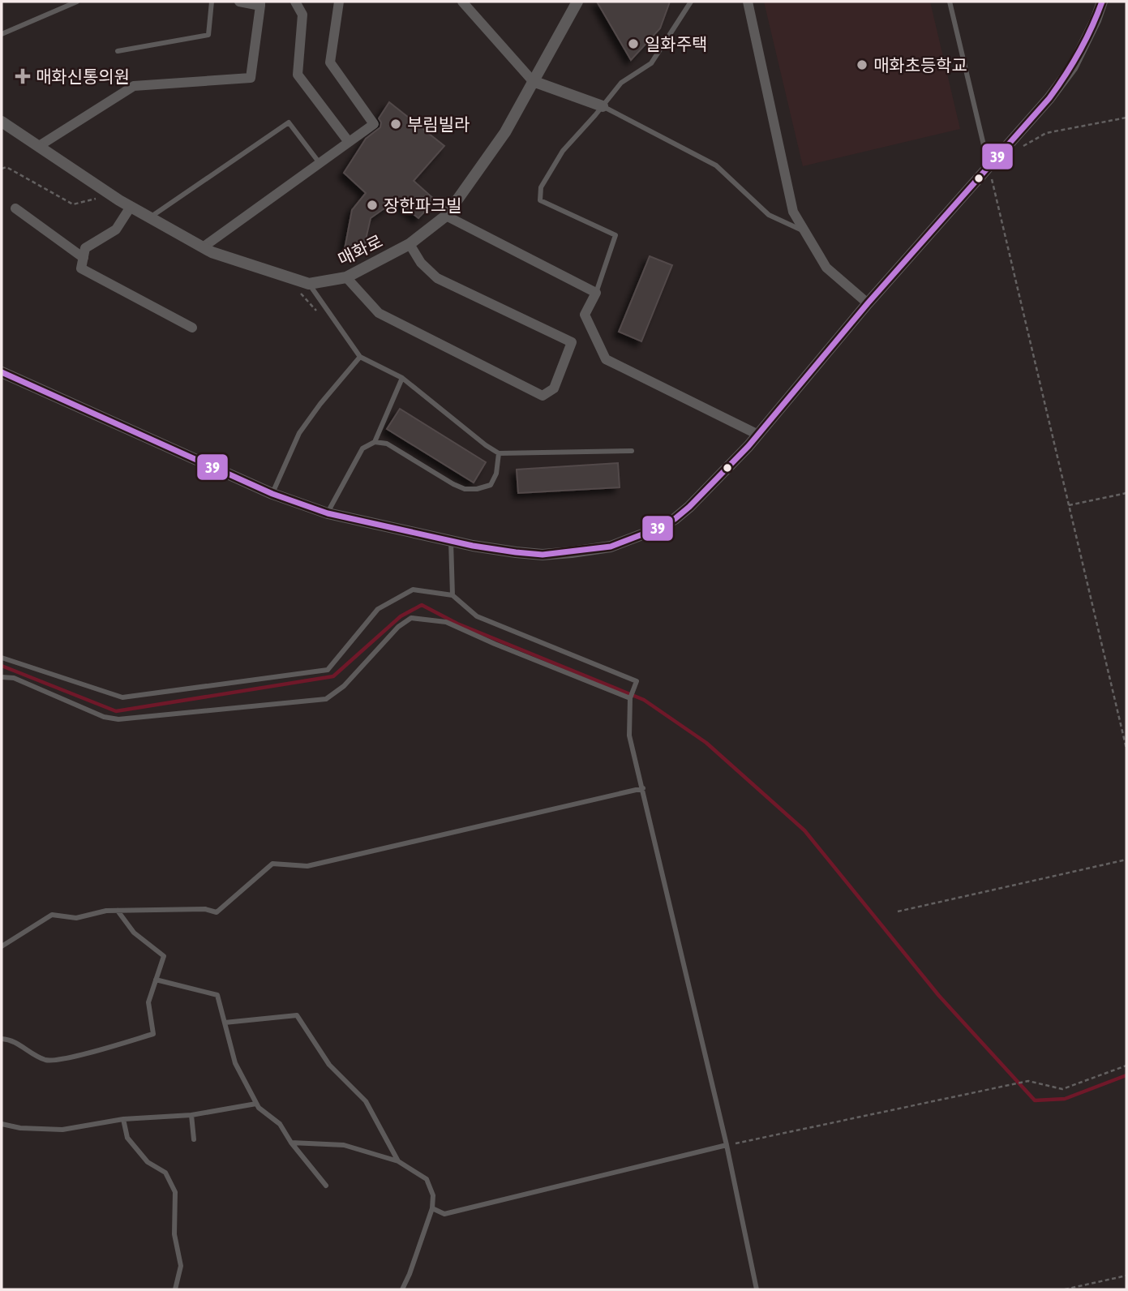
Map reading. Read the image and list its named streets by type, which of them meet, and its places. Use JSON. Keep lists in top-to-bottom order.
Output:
{
  "streets": {
    "street": ["매화로"]
  },
  "places": {
    "other": [
      "일화주택",
      "매화초등학교",
      "부림빌라",
      "장한파크빌"
    ],
    "health": ["매화신통의원"]
  },
  "lines": ["transit line 39"]
}
